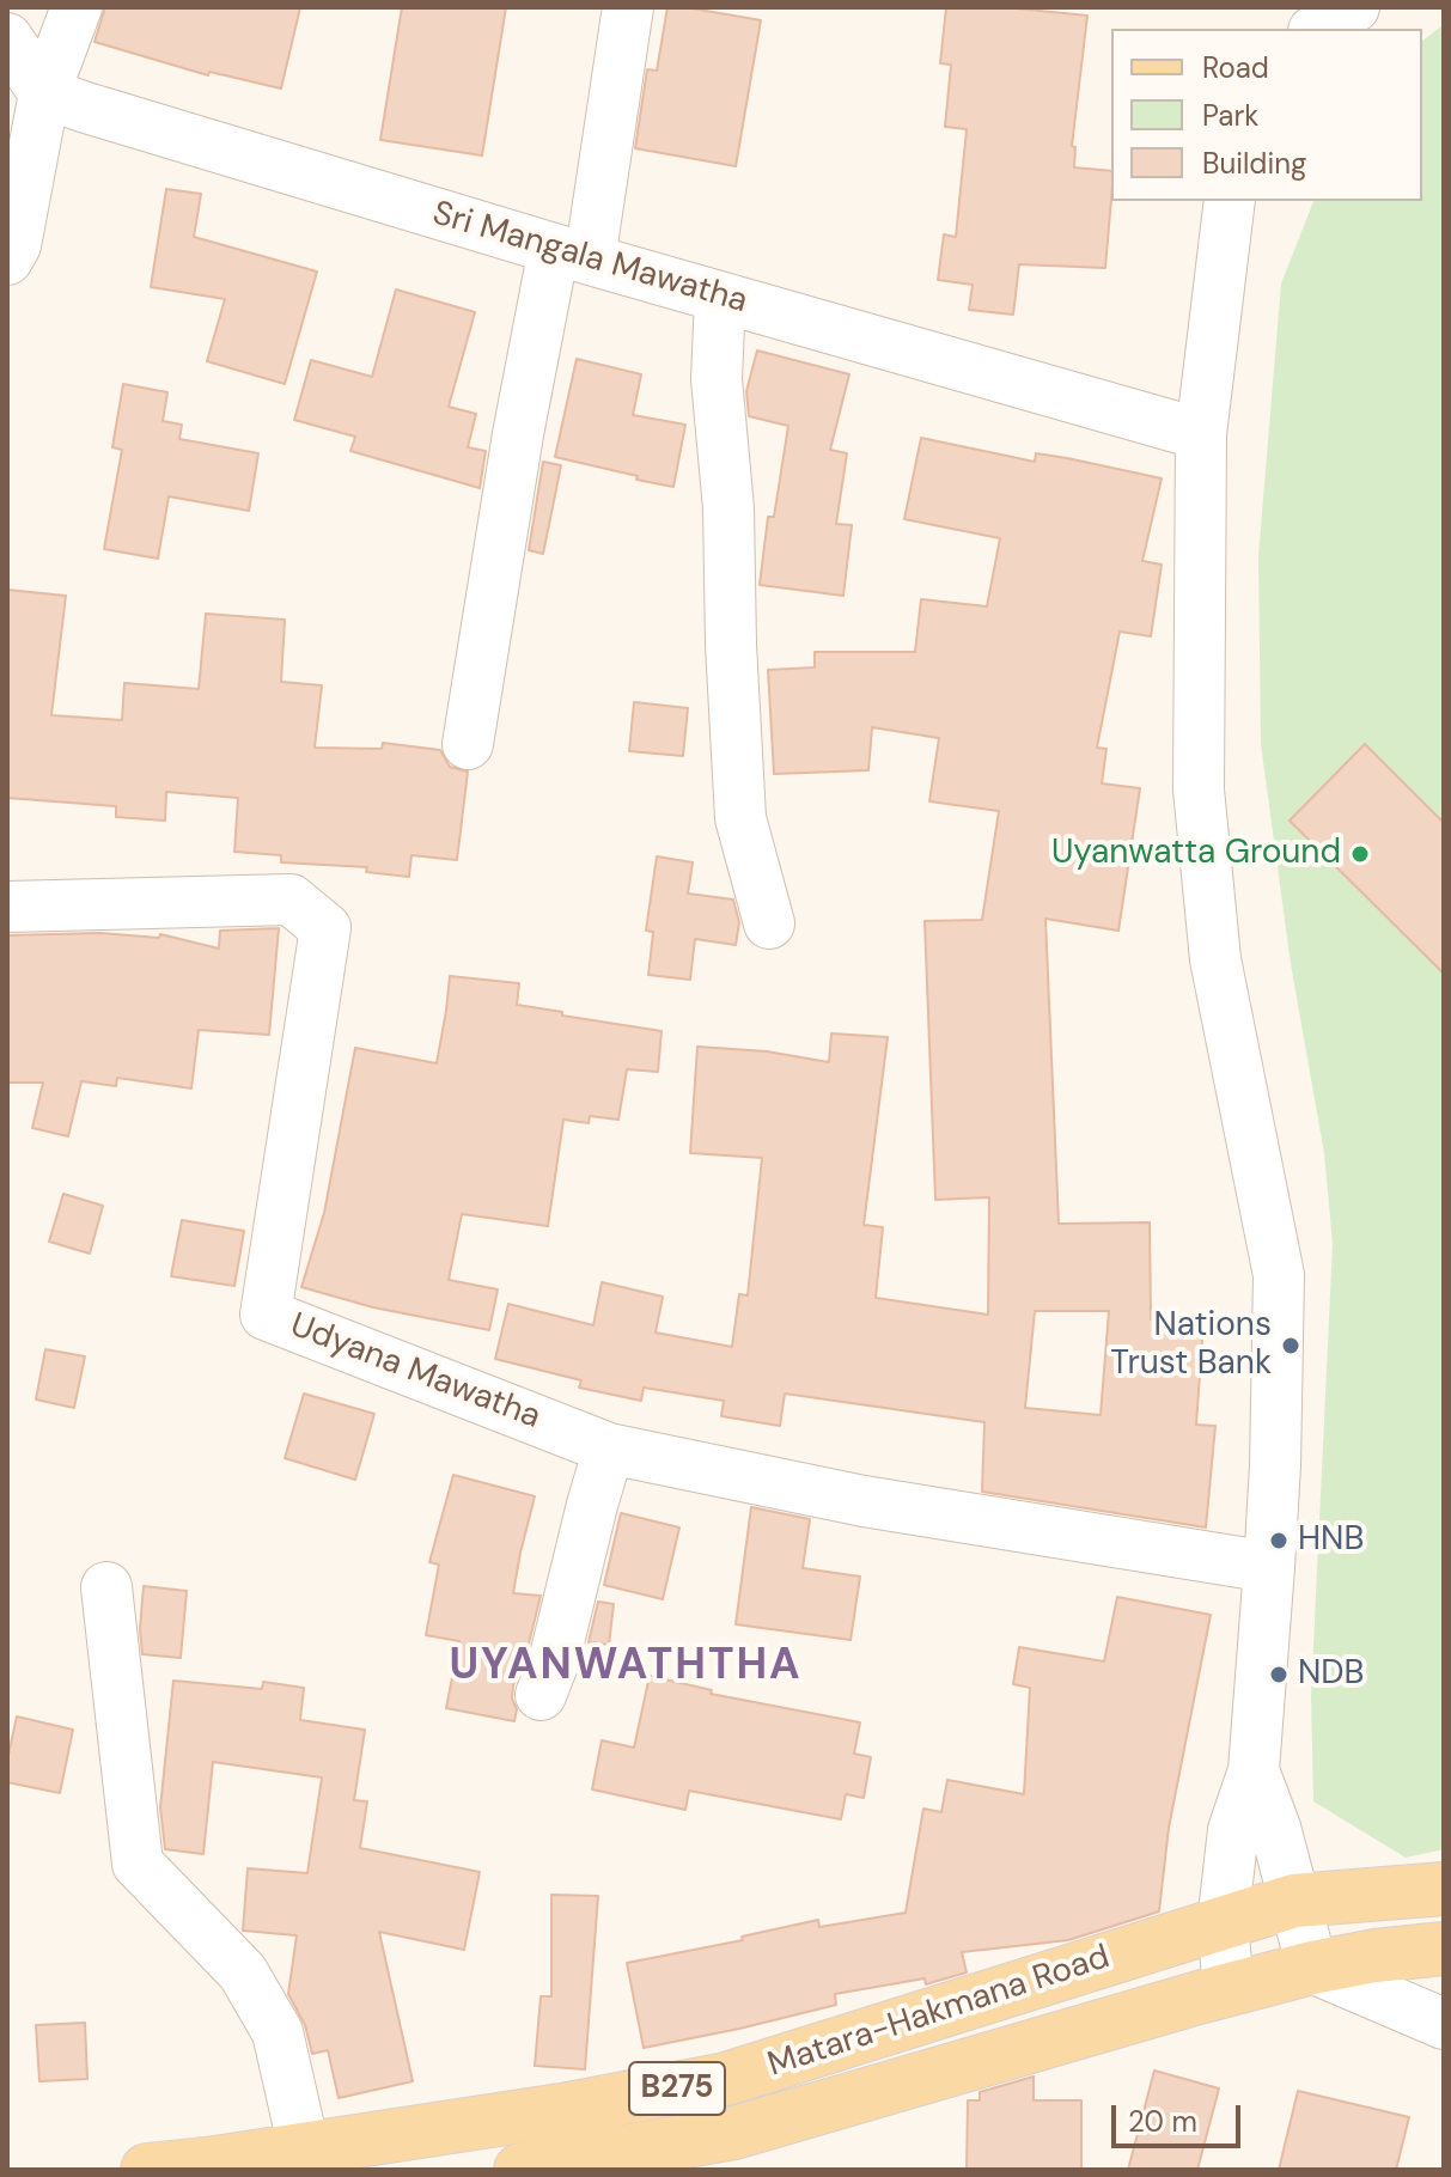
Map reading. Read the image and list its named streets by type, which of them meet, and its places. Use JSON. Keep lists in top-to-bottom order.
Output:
{
  "streets": {
    "main road": ["Matara-Hakmana Road", "B275"],
    "street": ["Sri Mangala Mawatha", "Udyana Mawatha"]
  },
  "districts": ["UYANWATHTHA"],
  "places": [
    "Uyanwatta Ground",
    "Nations Trust Bank",
    "HNB",
    "NDB"
  ],
  "legend": ["Road", "Park", "Building"],
  "scale_bar": "20 m"
}
